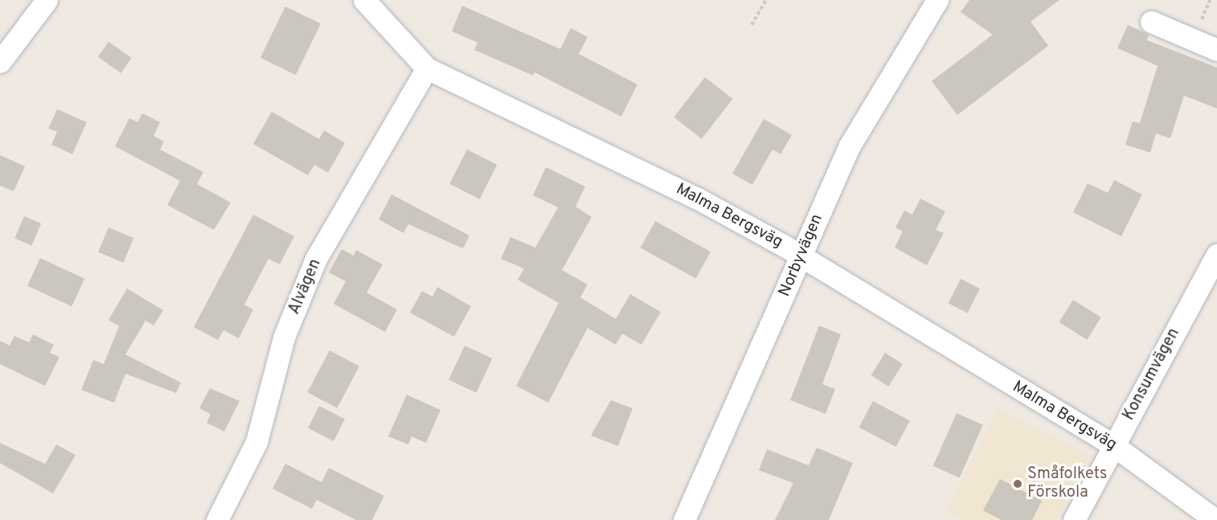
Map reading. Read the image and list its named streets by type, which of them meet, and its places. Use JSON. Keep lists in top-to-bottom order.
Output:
{
  "streets": {
    "street": [
      "Malma Bergsväg",
      "Norbyvägen",
      "Alvägen",
      "Konsumvägen"
    ]
  },
  "crossings": [
    ["Malma Bergsväg", "Norbyvägen"],
    ["Malma Bergsväg", "Alvägen"],
    ["Malma Bergsväg", "Konsumvägen"]
  ],
  "places": ["Småfolkets Förskola"]
}
